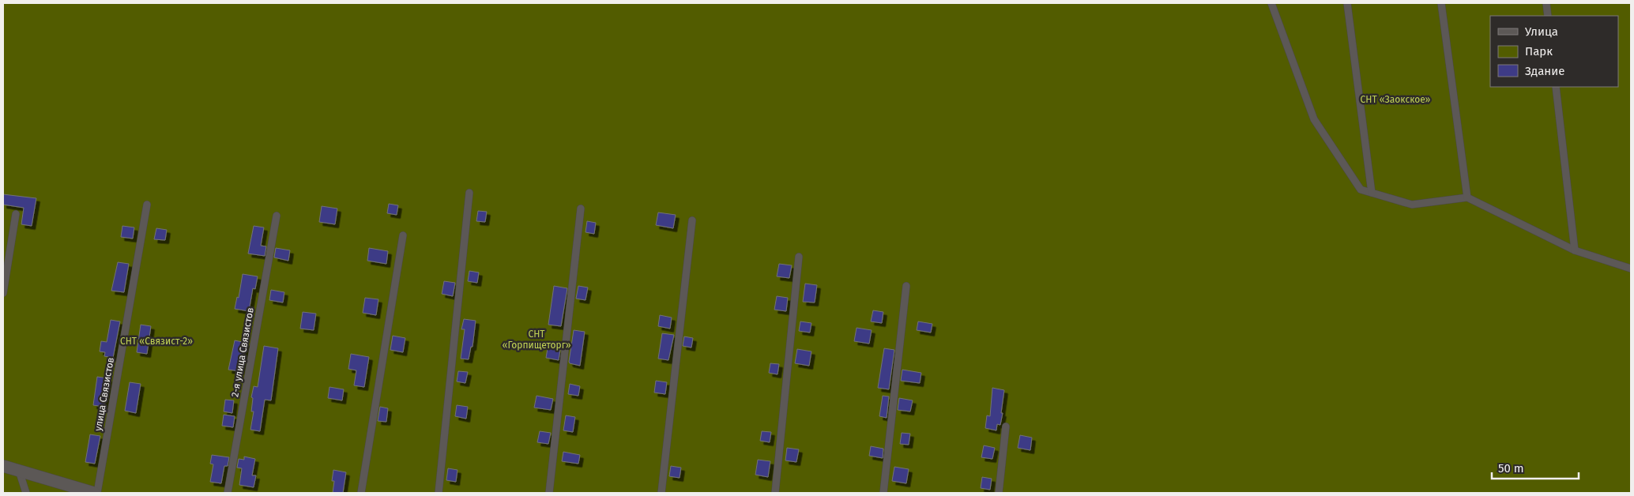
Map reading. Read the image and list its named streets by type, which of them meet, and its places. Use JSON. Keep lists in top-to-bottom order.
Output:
{
  "streets": {
    "lane": ["2-я улица Связистов", "улица Связистов"]
  },
  "parks": ["СНТ «Заокское»", "СНТ «Горпищеторг»", "СНТ «Связист-2»"],
  "legend": ["Улица", "Парк", "Здание"],
  "scale_bar": "50 m"
}
